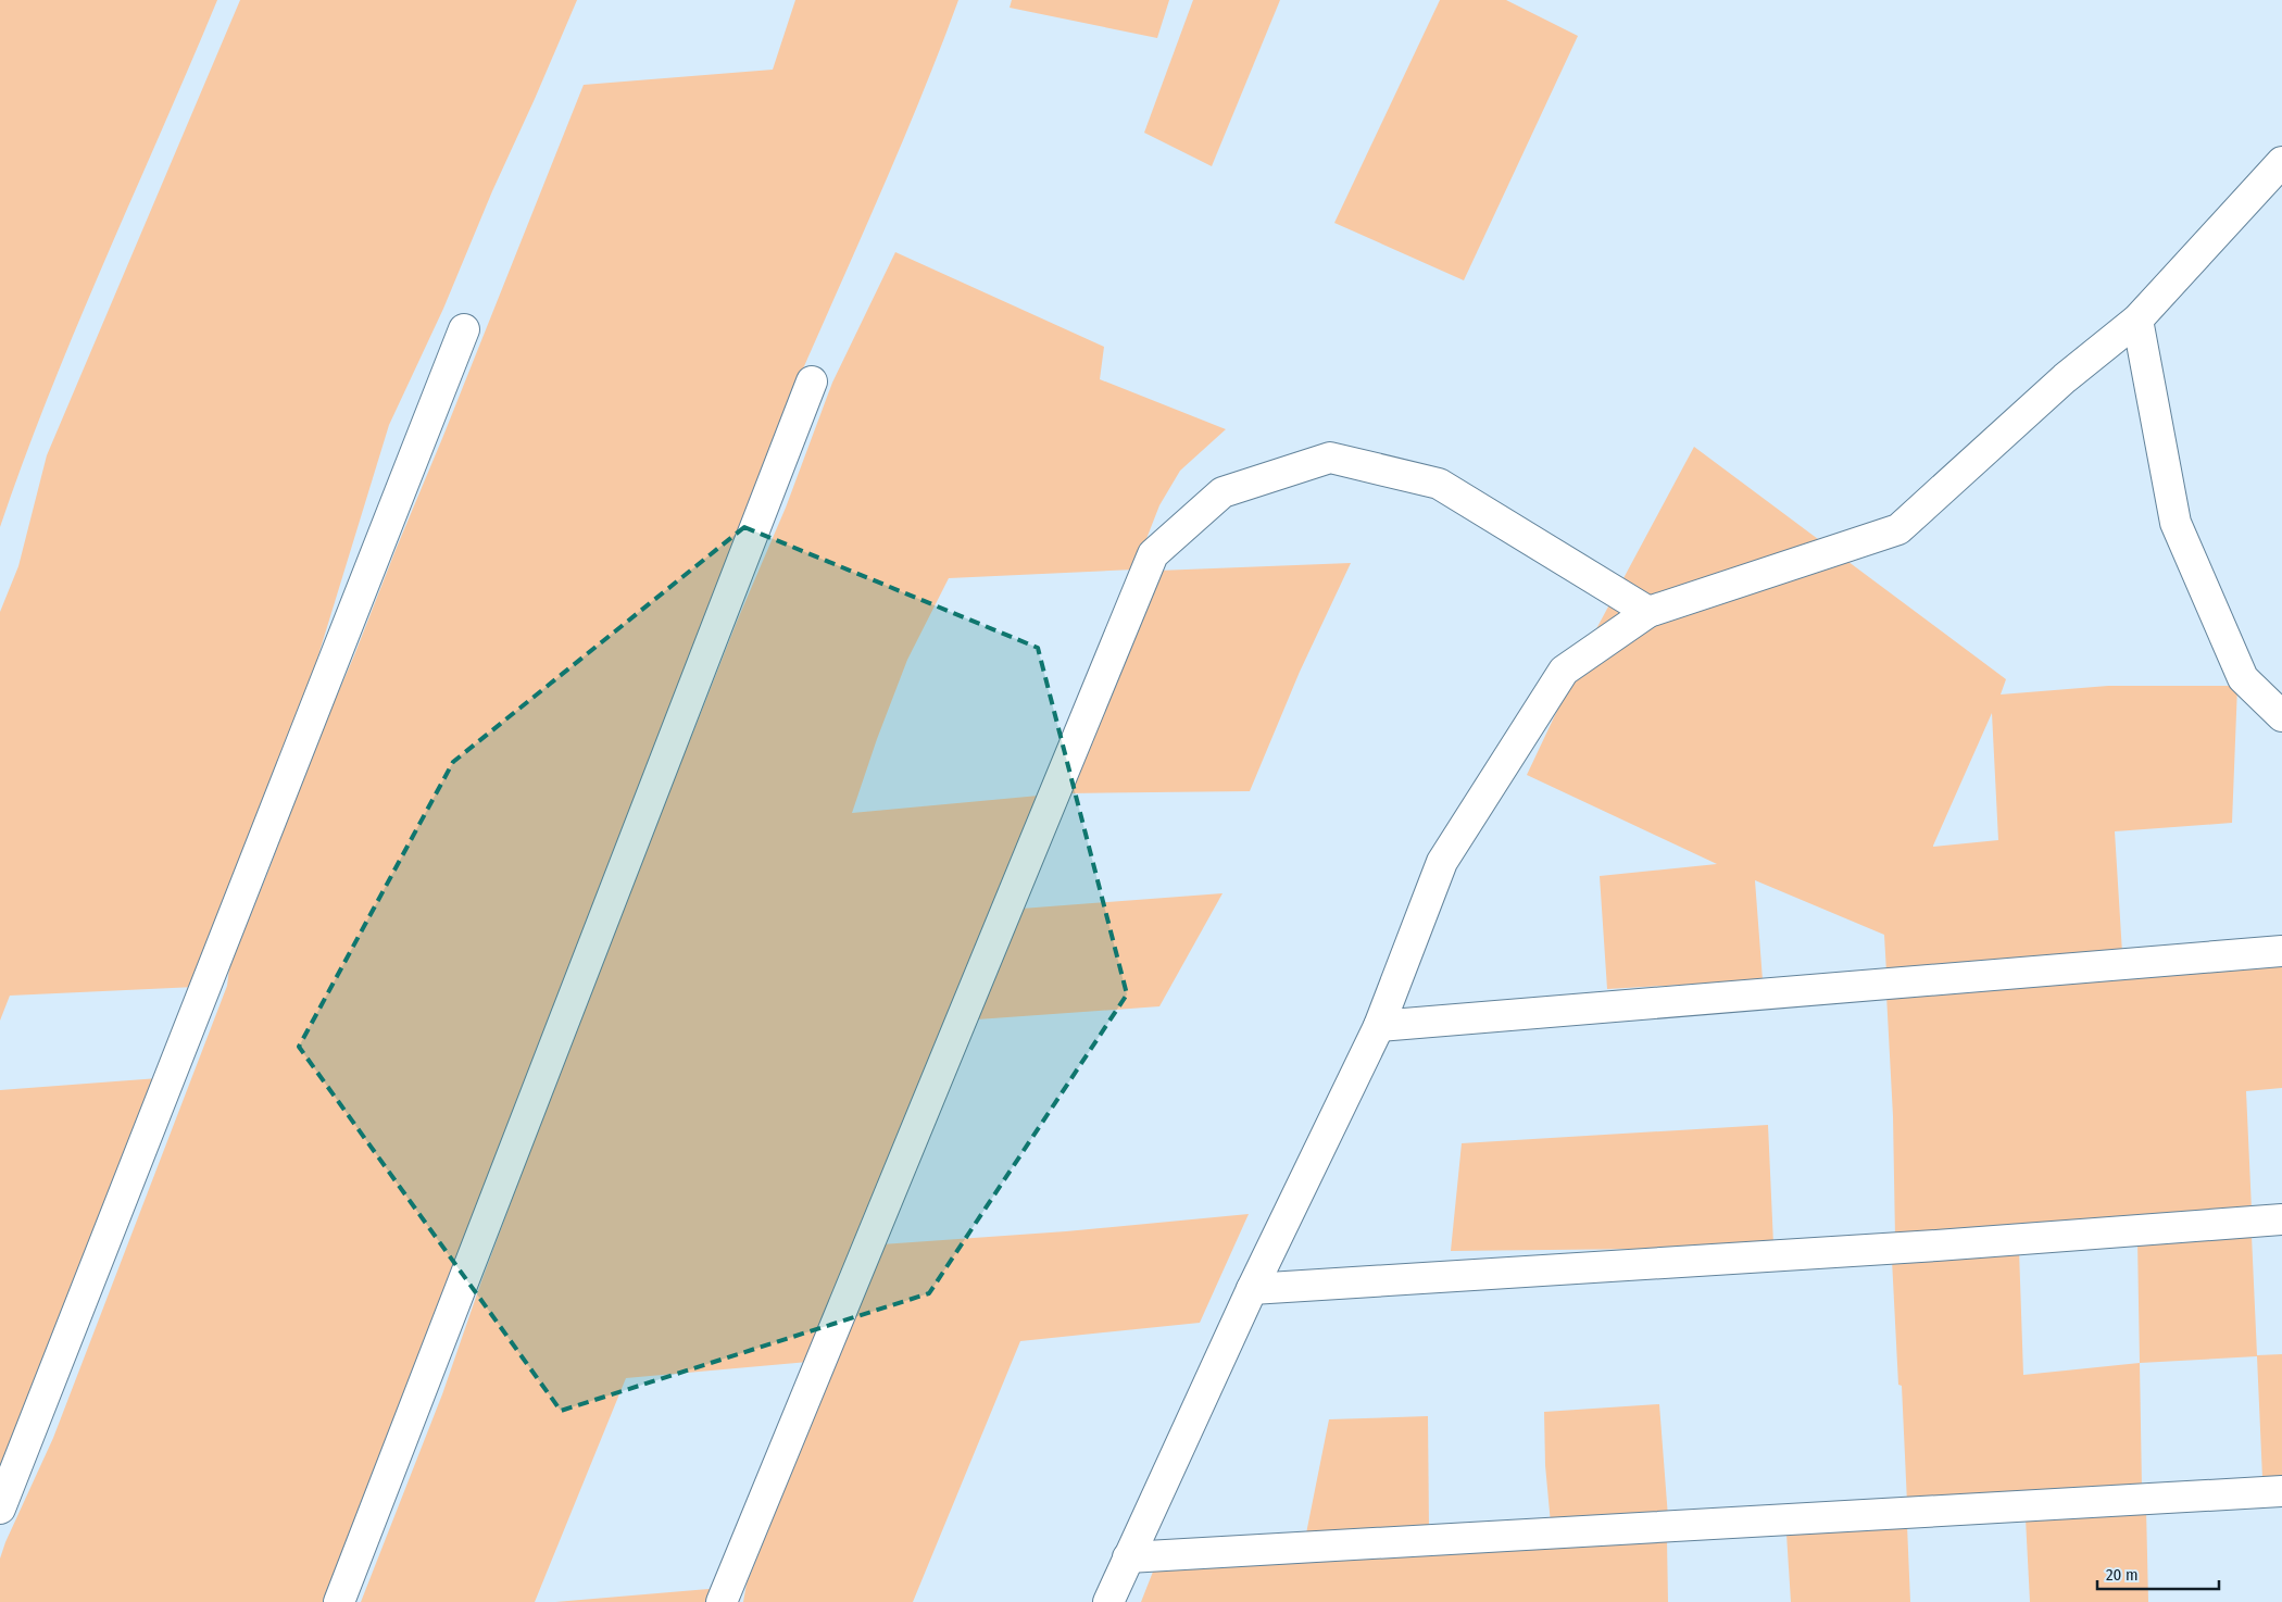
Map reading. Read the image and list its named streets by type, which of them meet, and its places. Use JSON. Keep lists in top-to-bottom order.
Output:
{
  "scale_bar": "20 m"
}
